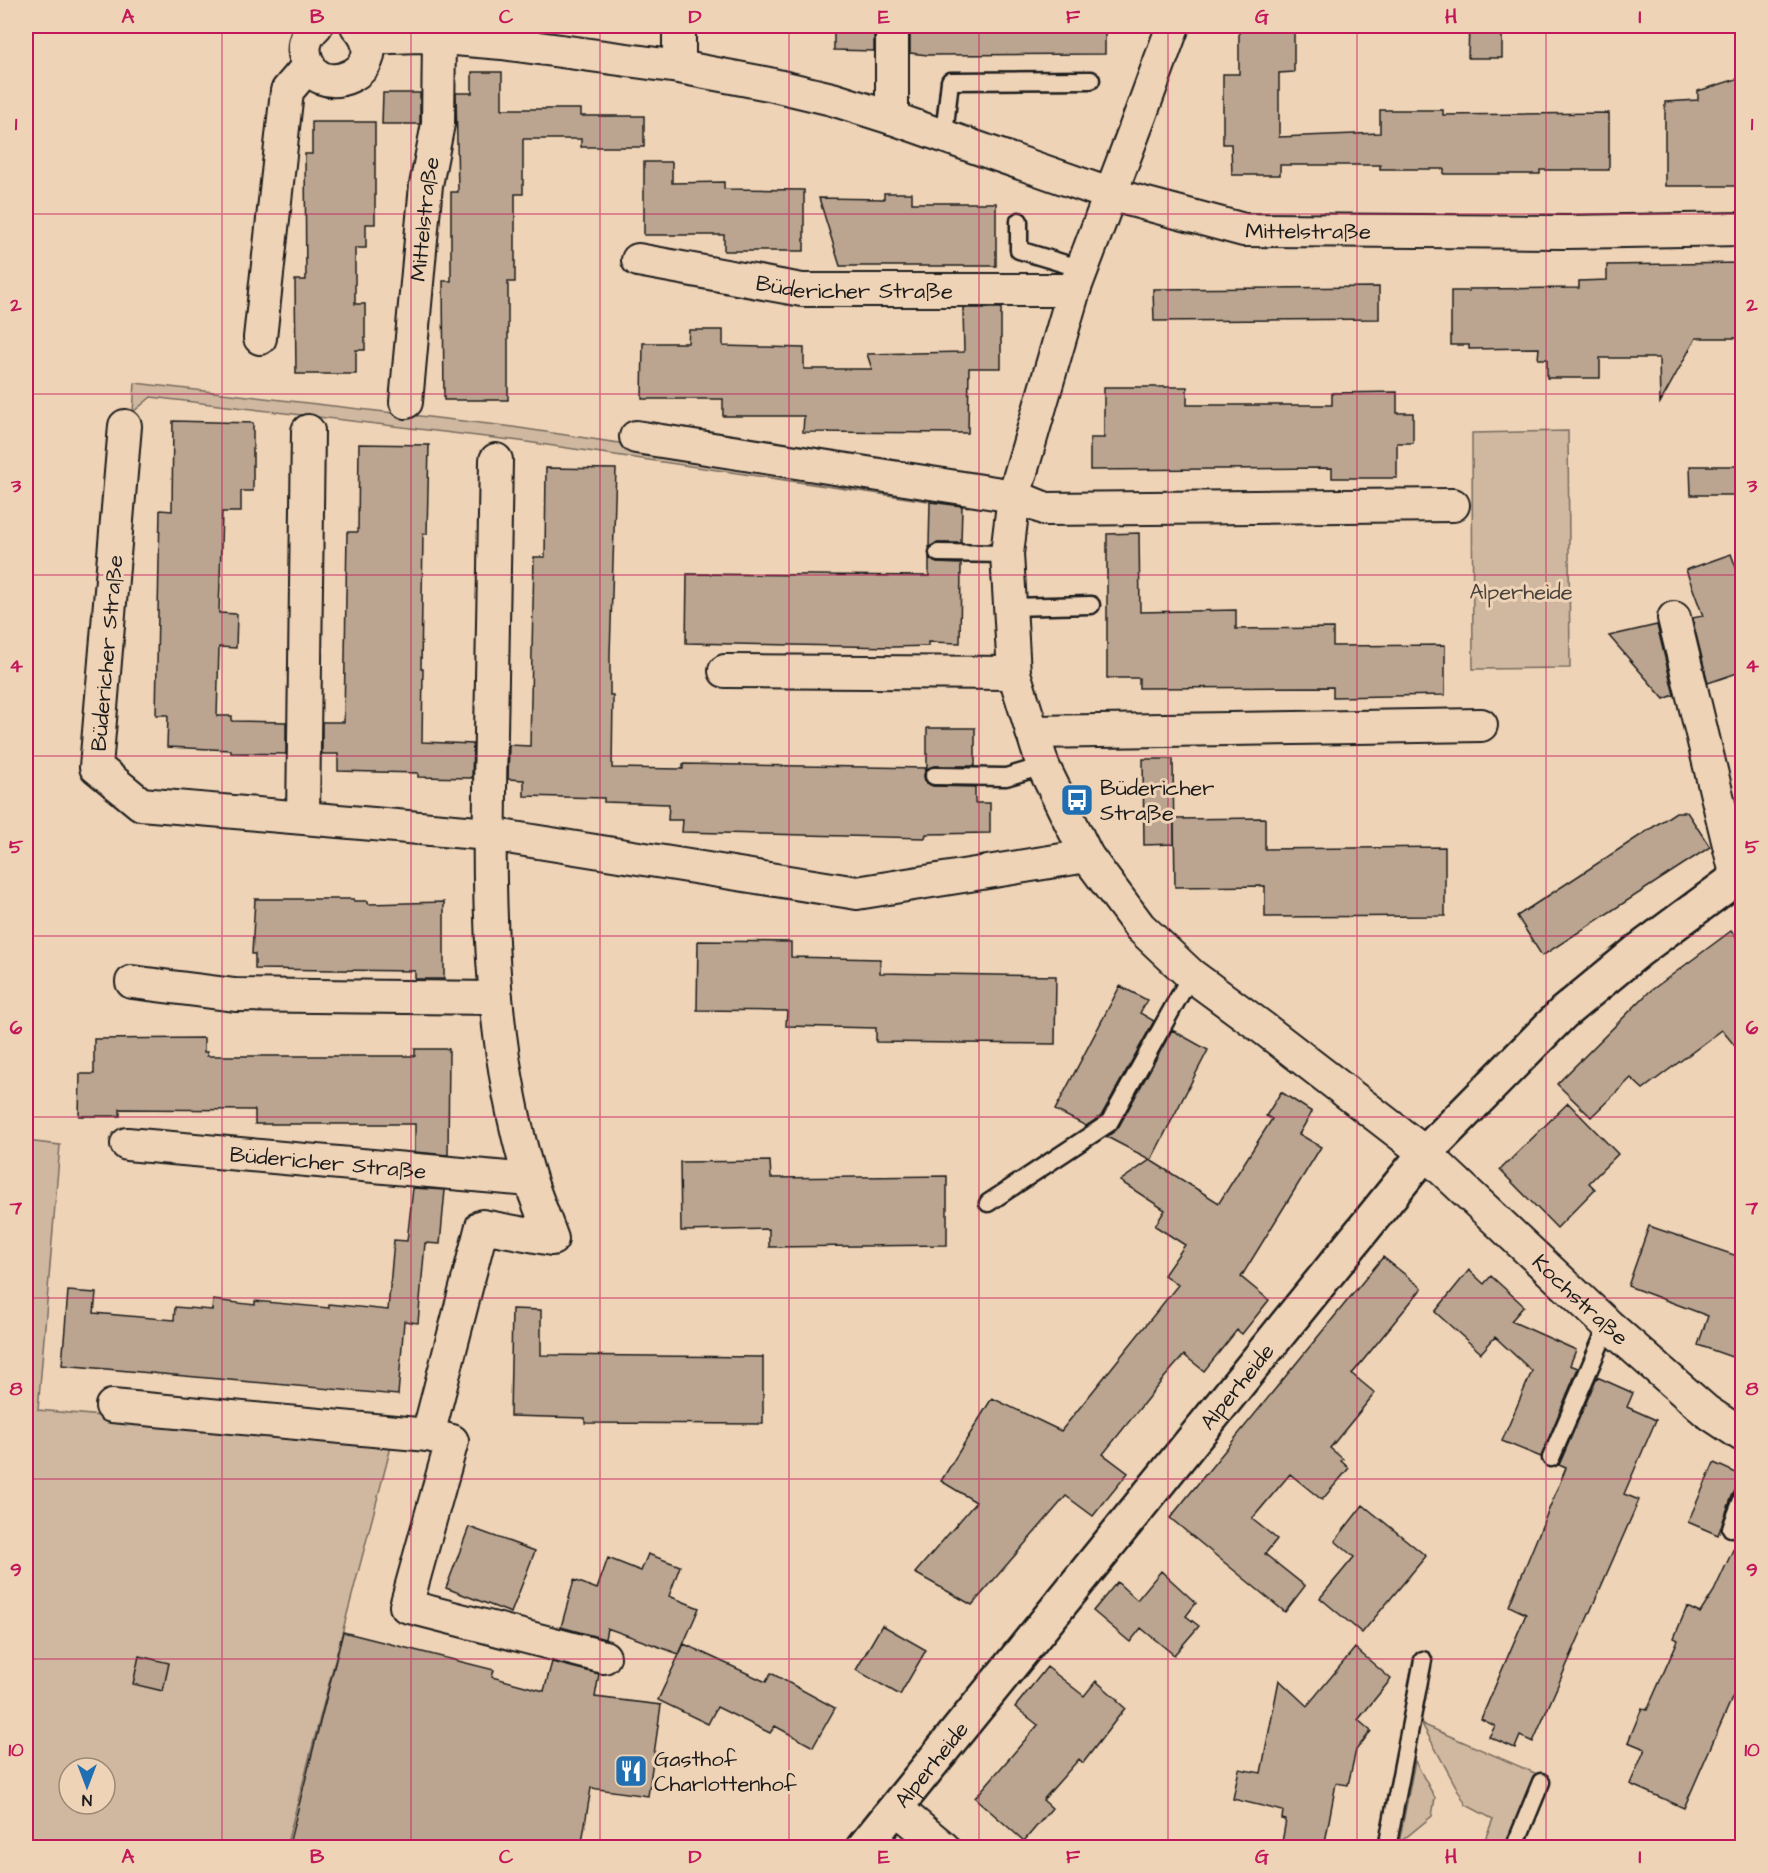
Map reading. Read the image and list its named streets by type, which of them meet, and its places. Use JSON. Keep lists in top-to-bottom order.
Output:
{
  "streets": {
    "street": [
      "Mittelstraße",
      "Büdericher Straße",
      "Kochstraße",
      "Alperheide"
    ]
  },
  "crossings": [
    ["Kochstraße", "Alperheide"]
  ],
  "parks": ["Alperheide"],
  "places": {
    "bus stop": ["Büdericher Straße"],
    "restaurant": ["Gasthof Charlottenhof"]
  },
  "north": "bottom",
  "grid": {
    "columns": [
      "A",
      "B",
      "C",
      "D",
      "E",
      "F",
      "G",
      "H",
      "I"
    ],
    "rows": [
      "1",
      "2",
      "3",
      "4",
      "5",
      "6",
      "7",
      "8",
      "9",
      "10"
    ]
  }
}
